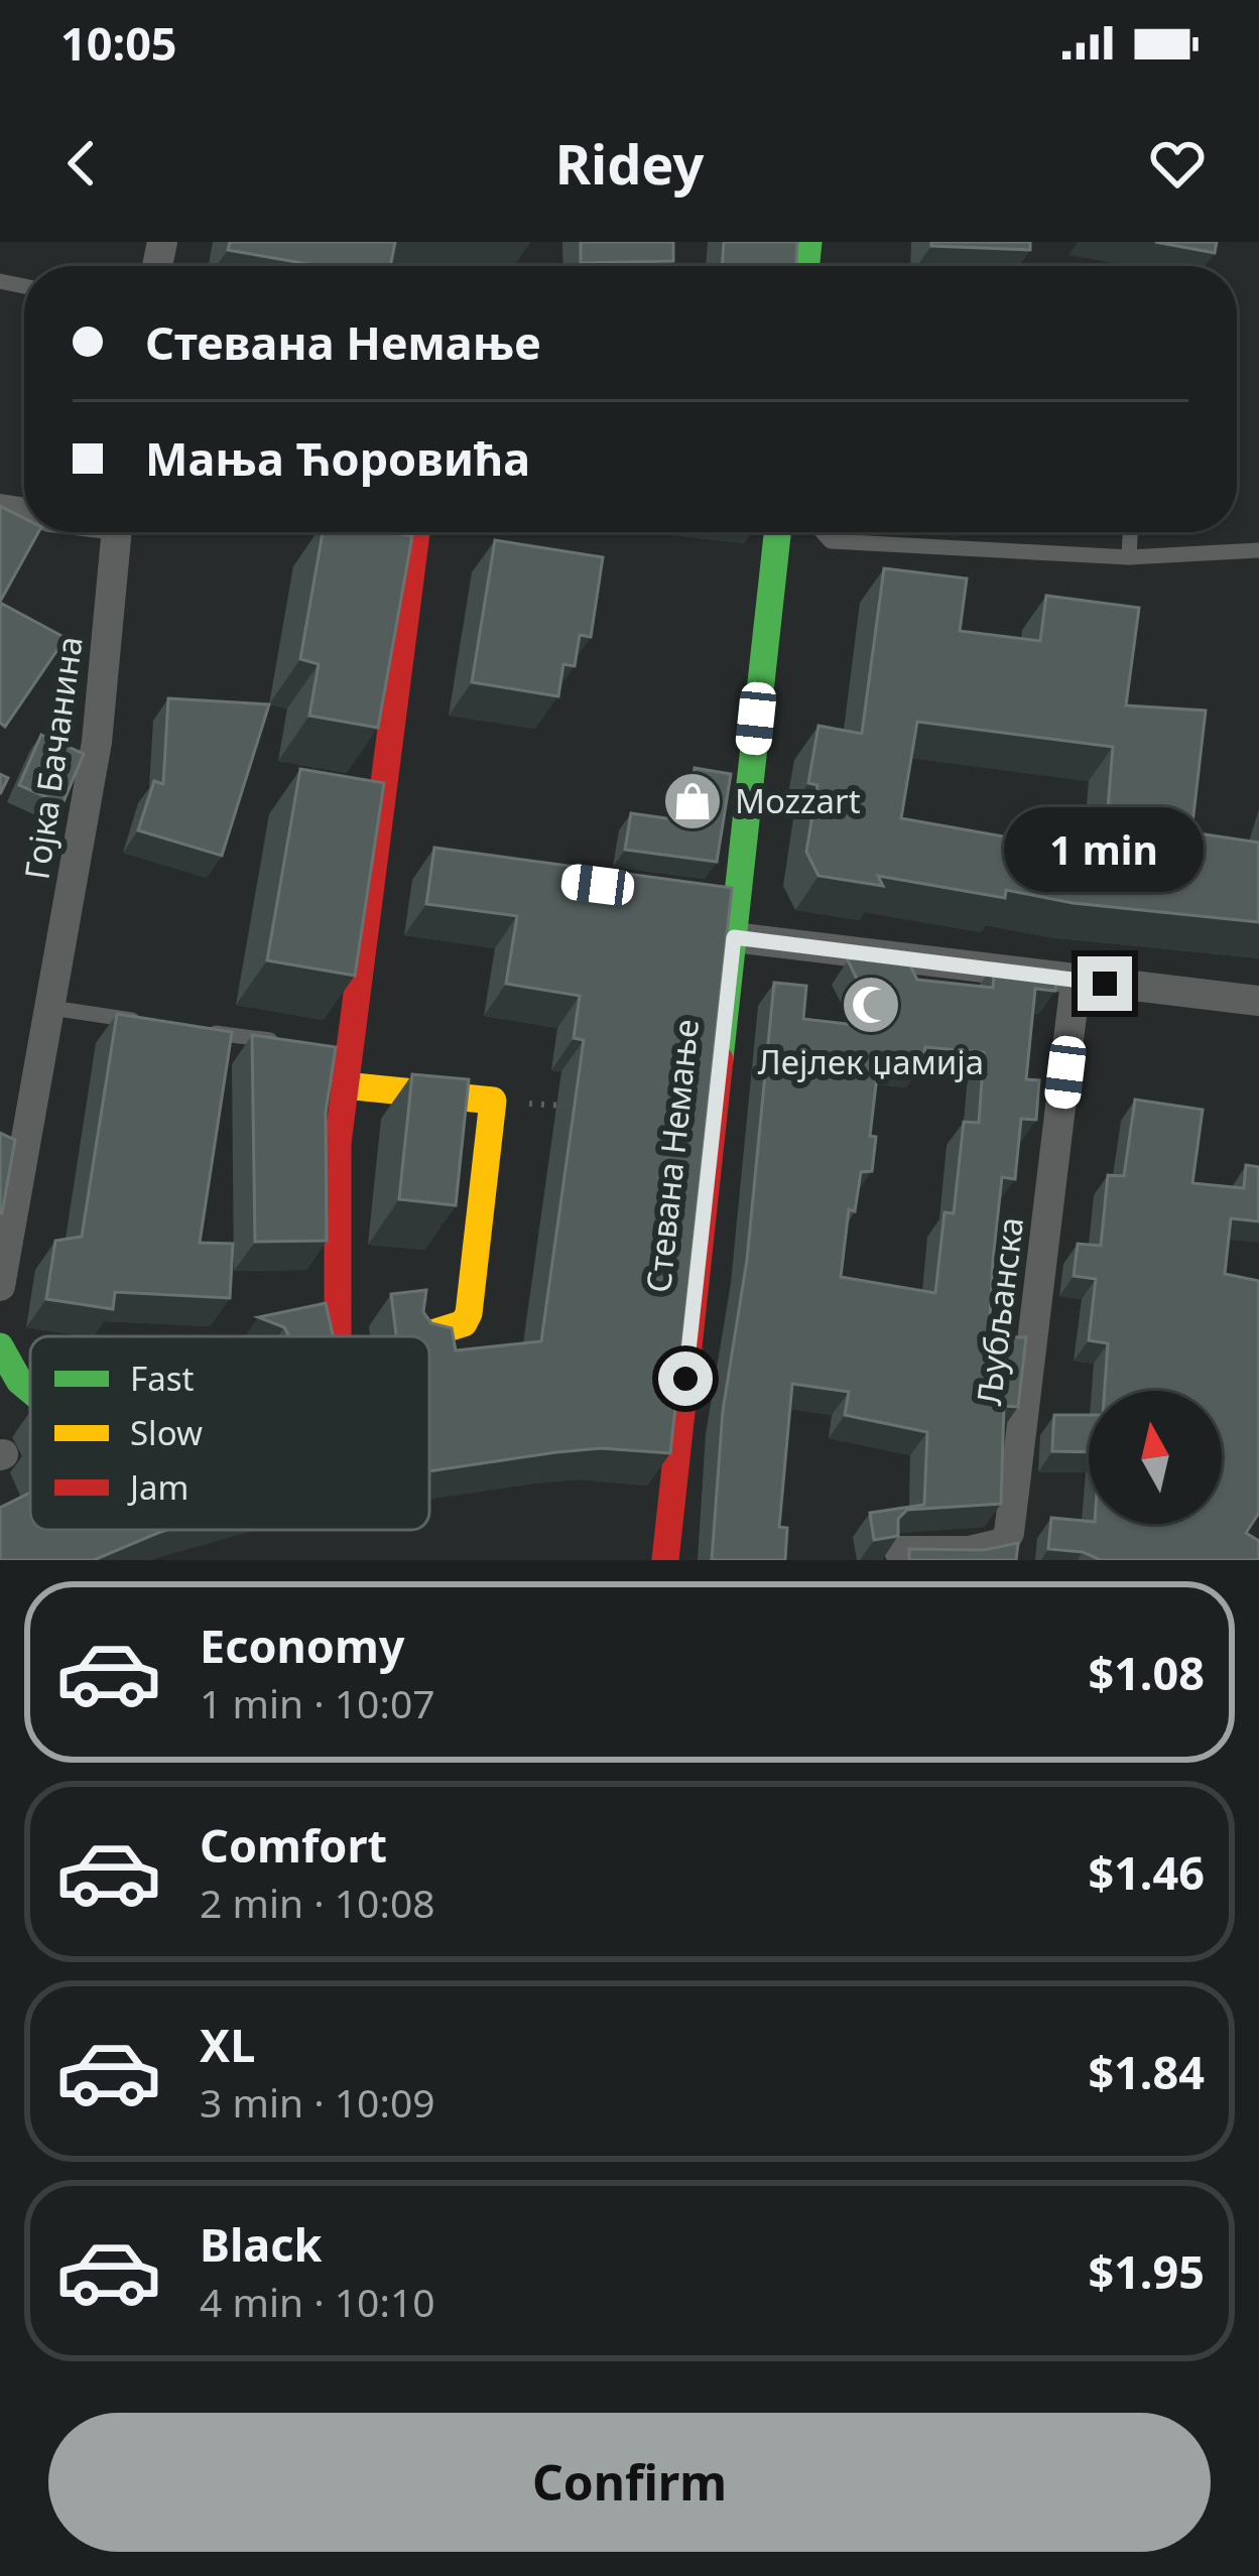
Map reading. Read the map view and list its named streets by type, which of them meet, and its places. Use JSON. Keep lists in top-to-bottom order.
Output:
{
  "streets": {
    "street": ["Гојка Бачанина", "Стевана Немање", "Љубљанска"]
  },
  "places": {
    "shop": ["Mozzart"],
    "mosque": ["Лејлек џамија"]
  },
  "legend": ["Fast", "Slow", "Jam"],
  "north": "top",
  "page": {
    "status": "10:05",
    "header": "Ridey",
    "banner": ["Стевана Немање", "Мања Ћоровића"],
    "bubble": "1 min",
    "list": [
      {
        "name": "Economy",
        "note": "1 min · 10:07",
        "value": "$1.08"
      },
      {
        "name": "Comfort",
        "note": "2 min · 10:08",
        "value": "$1.46"
      },
      {
        "name": "XL",
        "note": "3 min · 10:09",
        "value": "$1.84"
      },
      {
        "name": "Black",
        "note": "4 min · 10:10",
        "value": "$1.95"
      }
    ],
    "buttons": "Confirm"
  }
}
